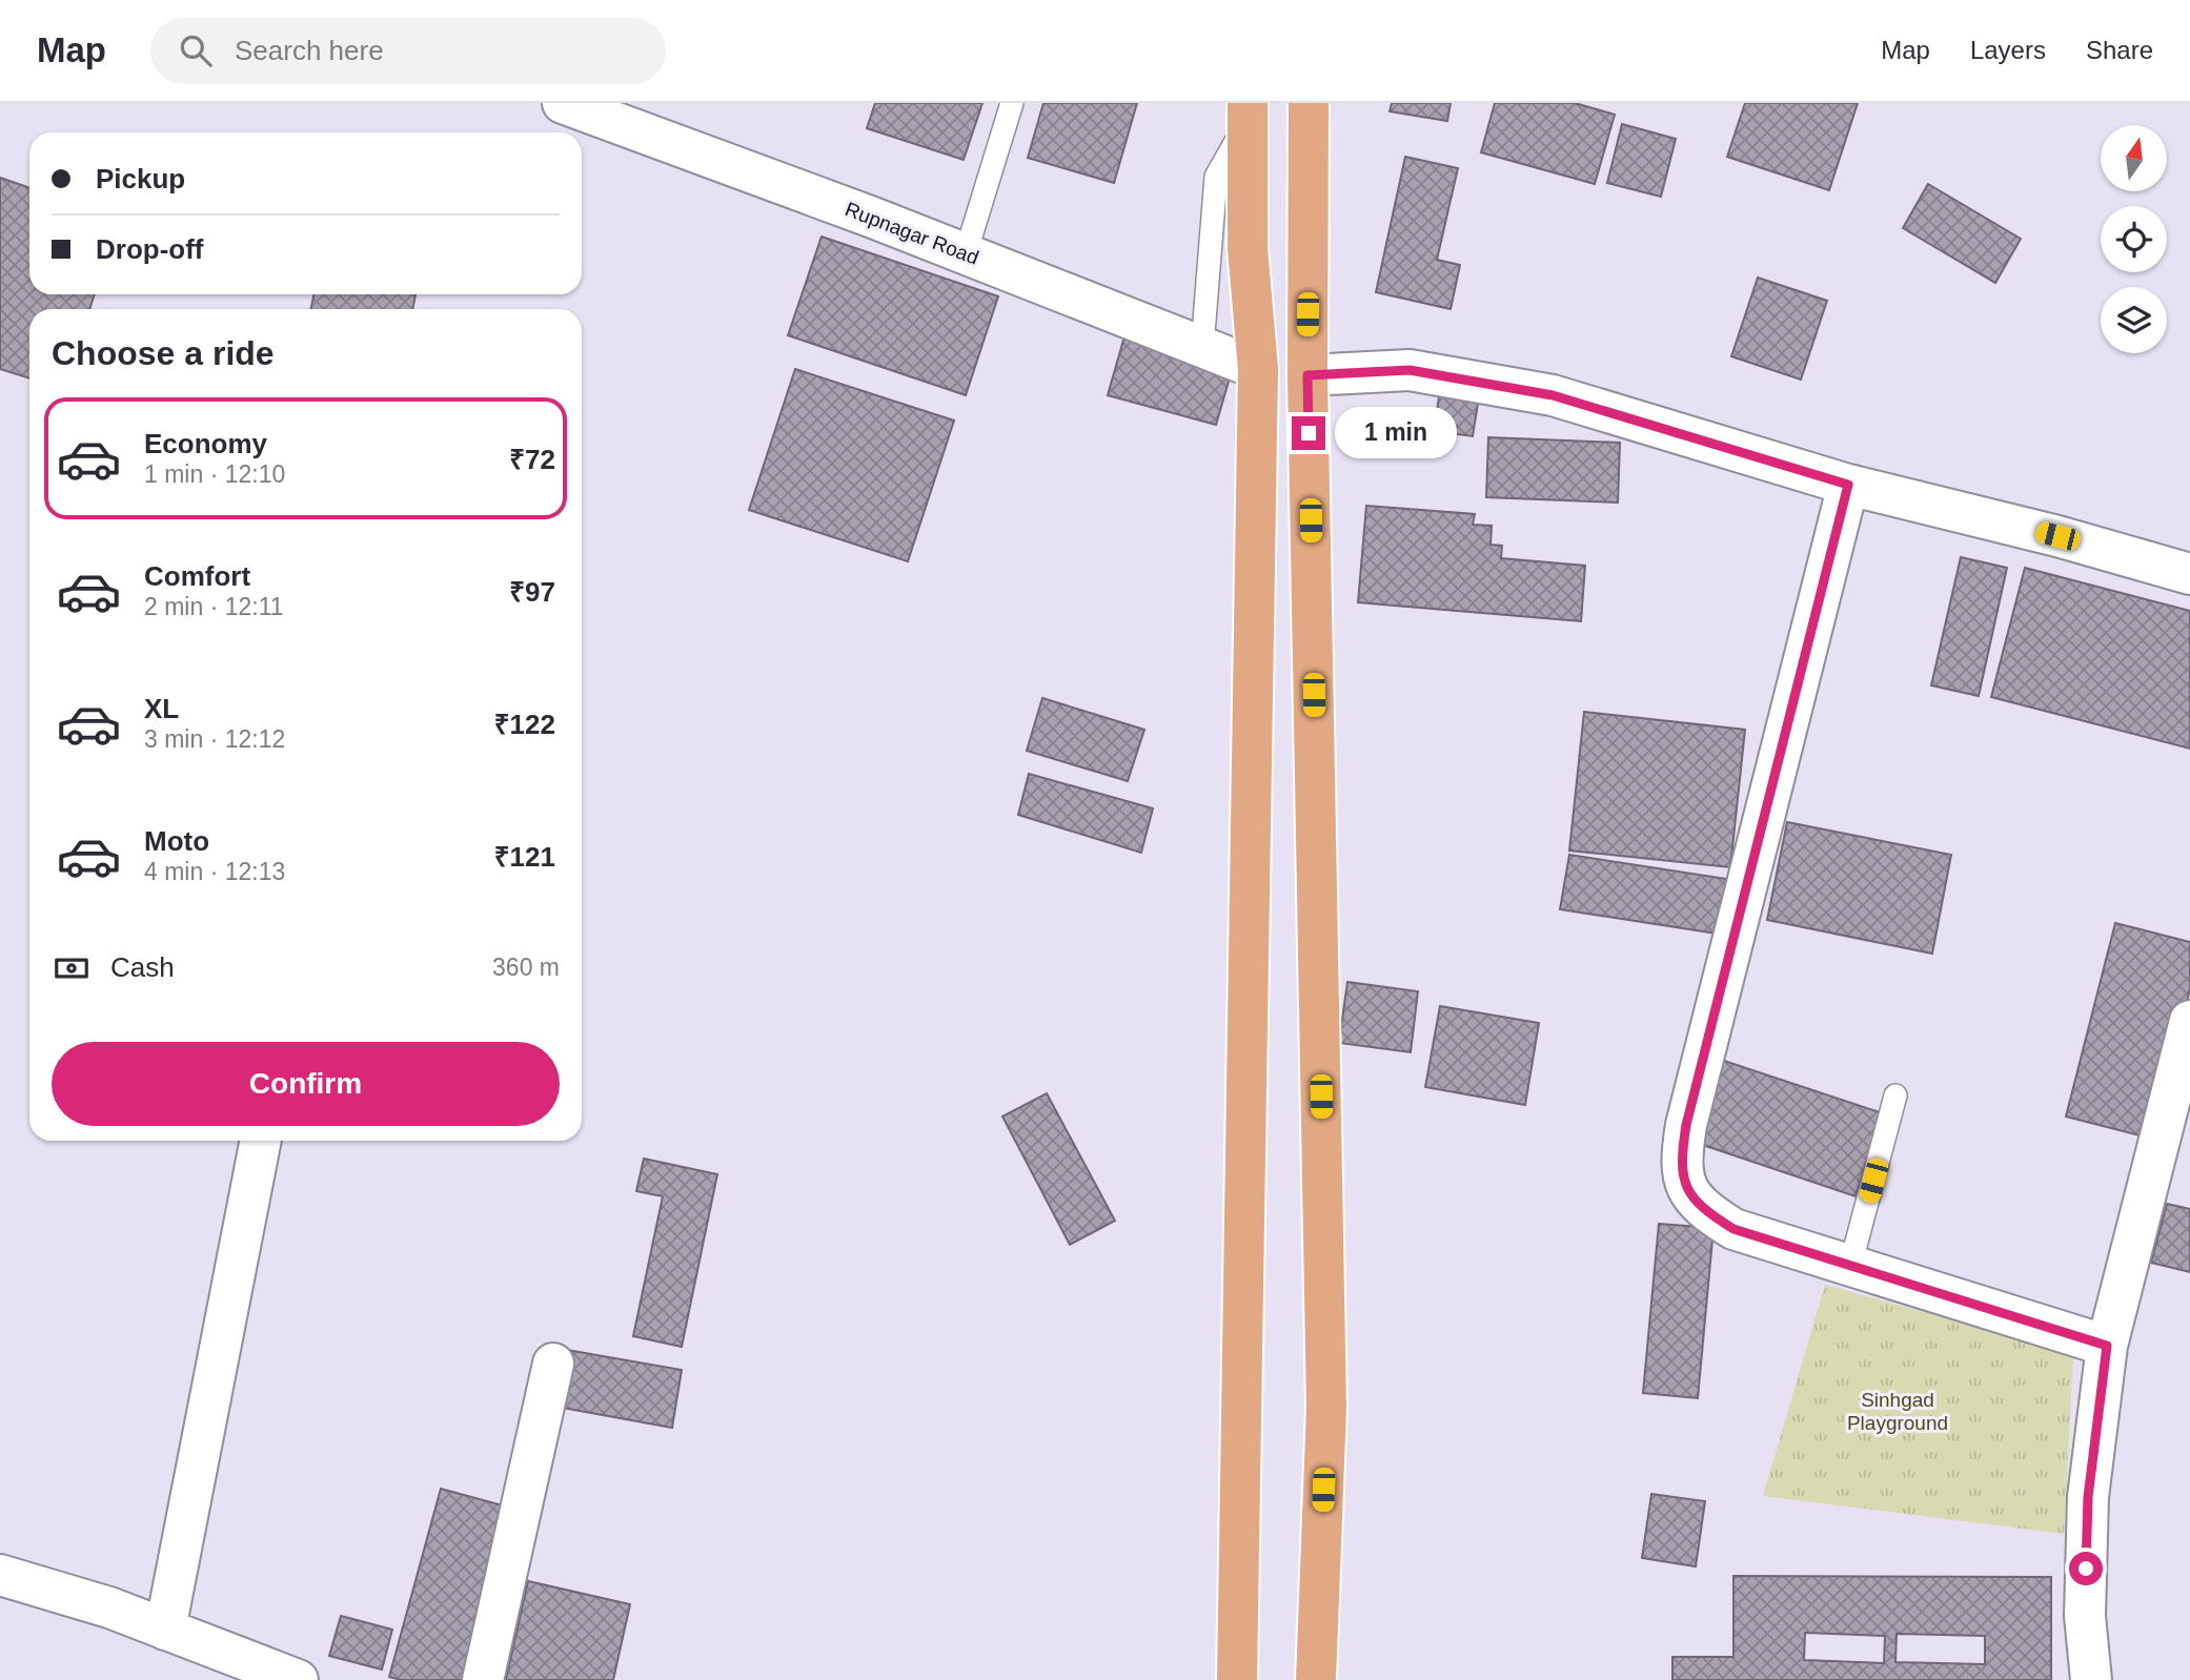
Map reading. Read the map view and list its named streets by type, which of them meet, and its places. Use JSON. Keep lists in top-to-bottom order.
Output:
{
  "streets": {
    "street": ["Rupnagar Road"]
  },
  "parks": ["Sinhgad Playground"],
  "north": "top",
  "page": {
    "header": "Map",
    "search": "Search here",
    "nav": ["Map", "Layers", "Share"],
    "banner": ["Pickup", "Drop-off"],
    "heading": "Choose a ride",
    "list": [
      {
        "name": "Economy",
        "note": "1 min · 12:10",
        "value": "₹72"
      },
      {
        "name": "Comfort",
        "note": "2 min · 12:11",
        "value": "₹97"
      },
      {
        "name": "XL",
        "note": "3 min · 12:12",
        "value": "₹122"
      },
      {
        "name": "Moto",
        "note": "4 min · 12:13",
        "value": "₹121"
      }
    ],
    "bubble": "1 min",
    "pay": ["Cash", "360 m"],
    "buttons": "Confirm"
  }
}
